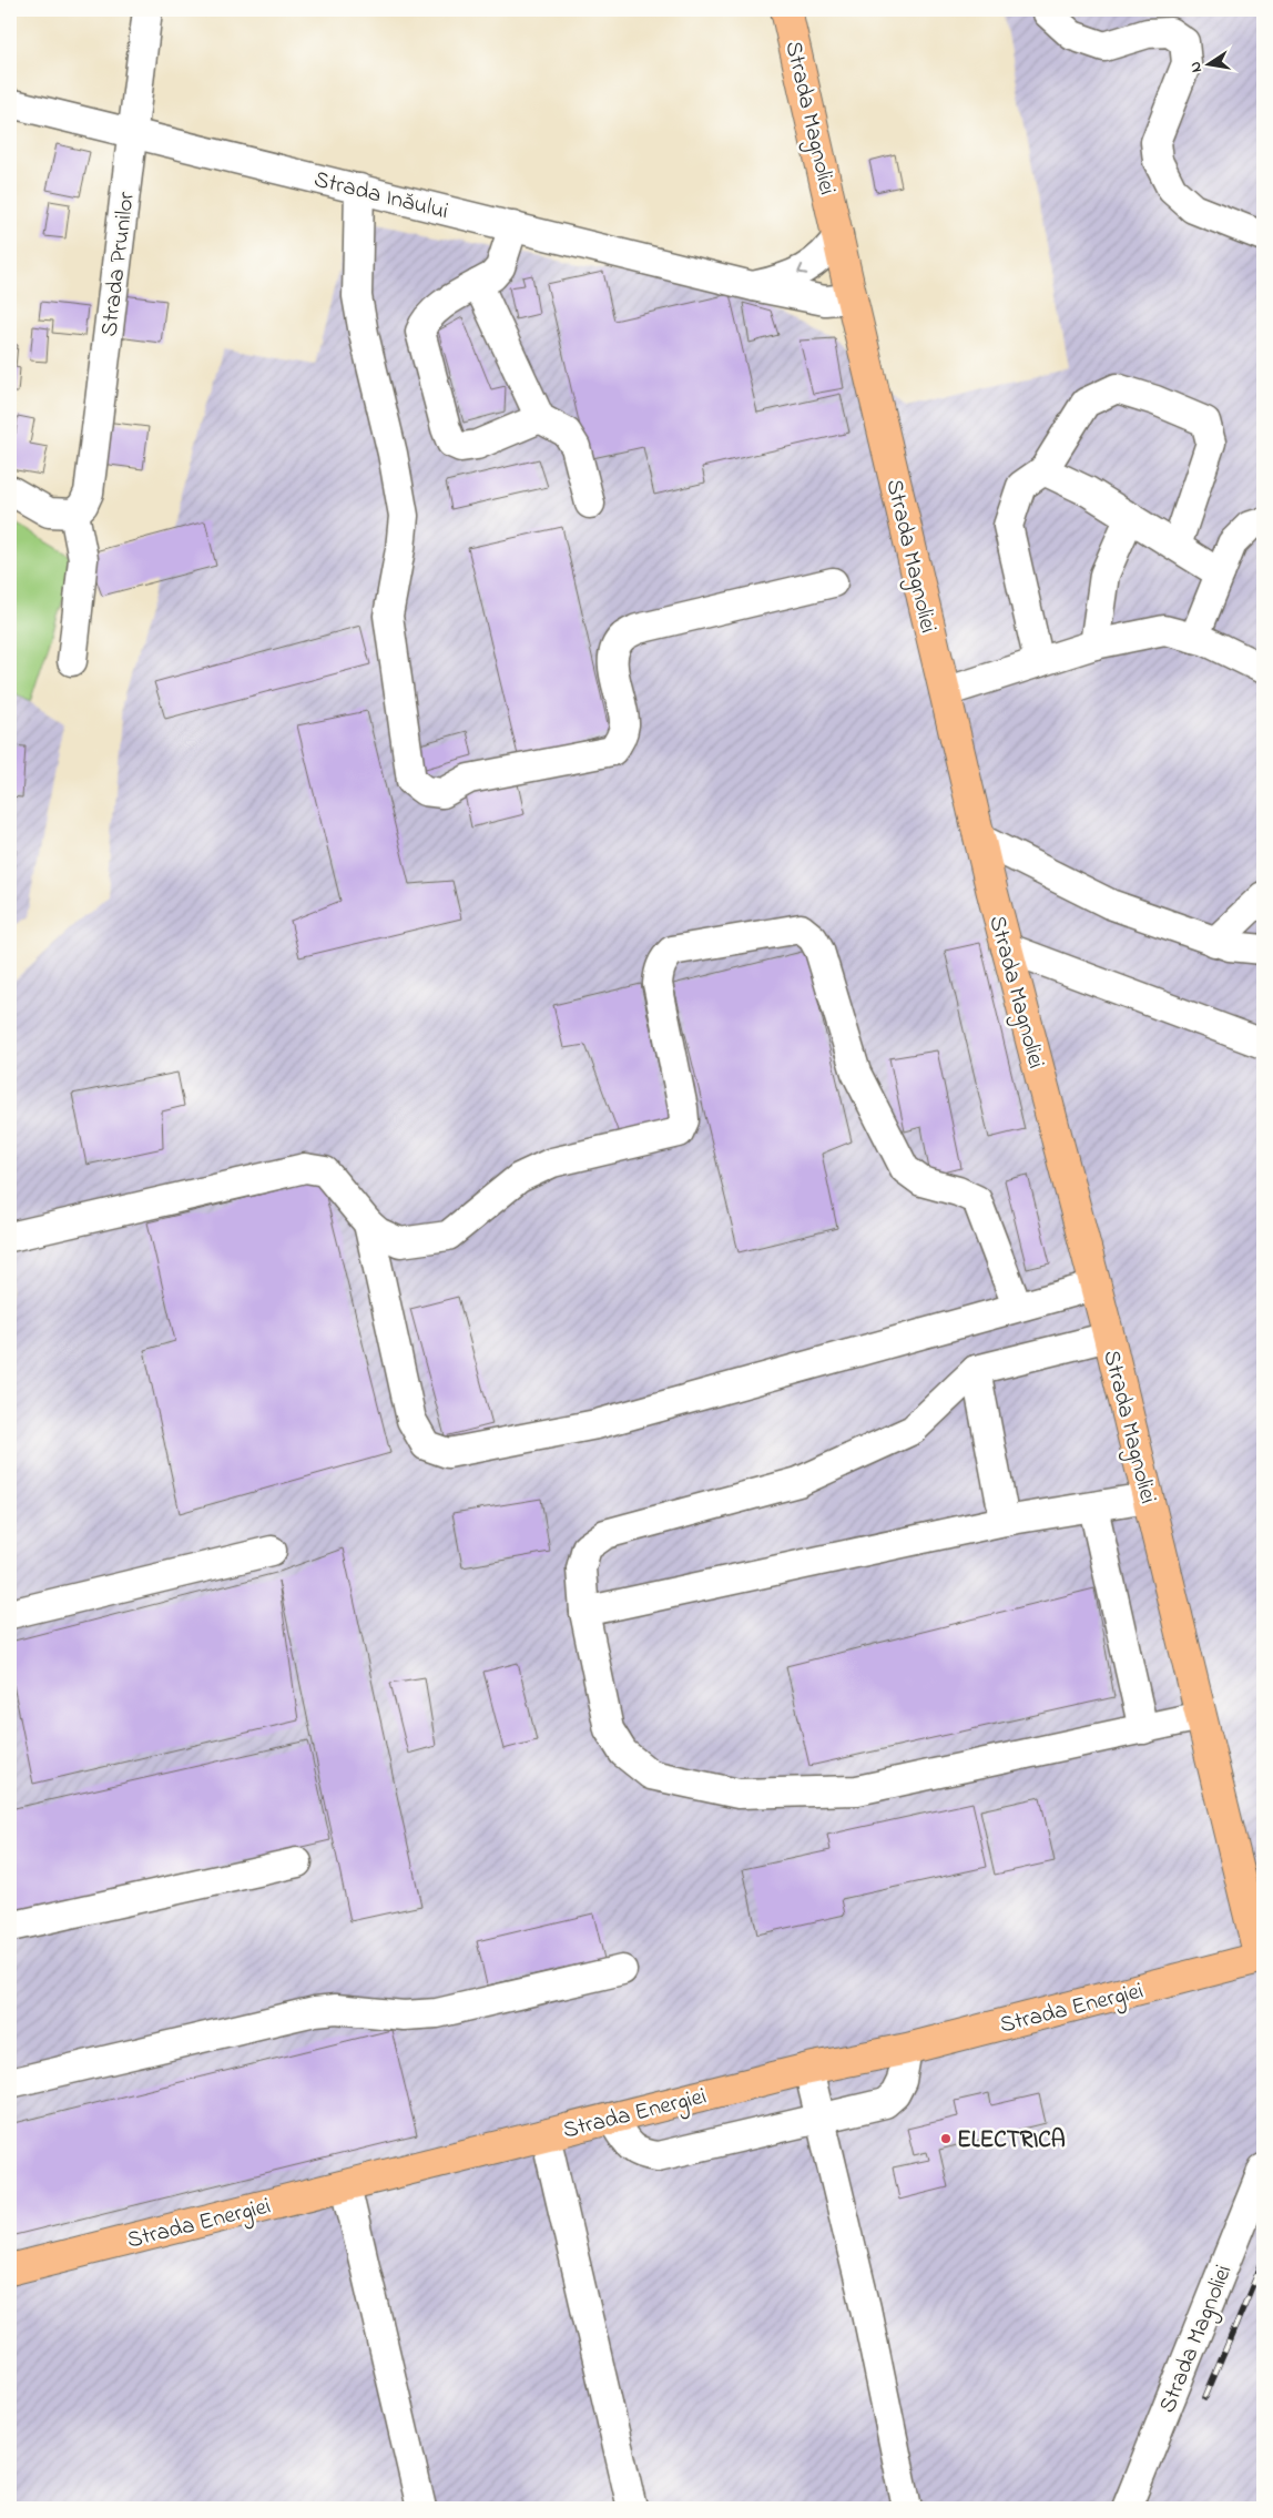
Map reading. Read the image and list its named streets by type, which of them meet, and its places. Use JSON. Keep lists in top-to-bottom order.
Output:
{
  "streets": {
    "main road": ["Strada Magnoliei", "Strada Energiei"],
    "street": ["Strada Inăului", "Strada Prunilor"]
  },
  "crossings": [
    ["Strada Magnoliei", "Strada Inăului"],
    ["Strada Magnoliei", "Strada Energiei"],
    ["Strada Inăului", "Strada Prunilor"]
  ],
  "places": ["ELECTRICA"],
  "north": "left"
}
